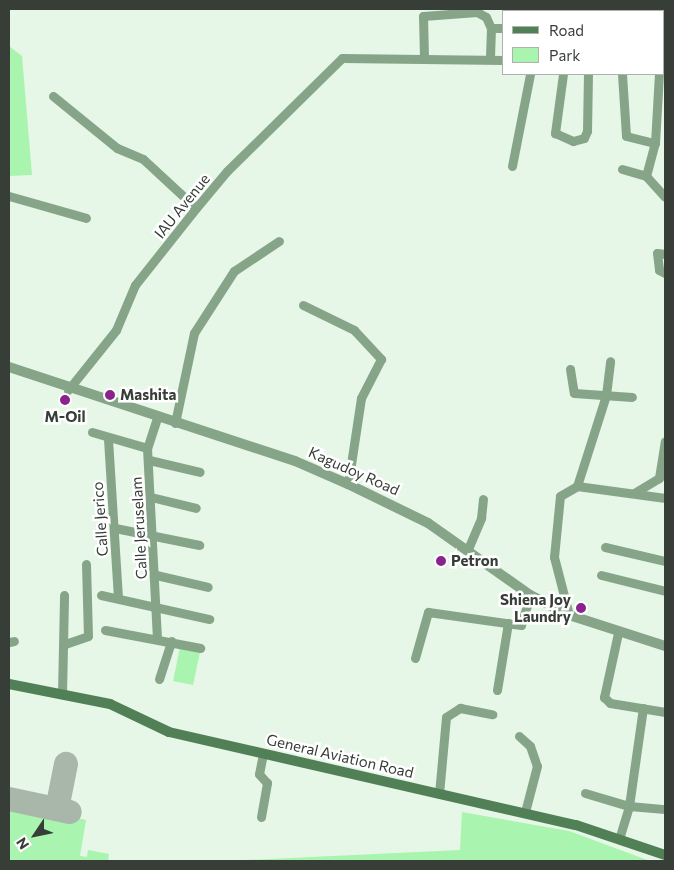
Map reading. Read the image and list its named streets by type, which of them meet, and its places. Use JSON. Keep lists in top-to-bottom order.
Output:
{
  "streets": {
    "main road": ["General Aviation Road"],
    "street": [
      "IAU Avenue",
      "Kagudoy Road",
      "Calle Jerico",
      "Calle Jeruselam"
    ]
  },
  "crossings": [
    ["IAU Avenue", "Kagudoy Road"]
  ],
  "places": [
    "Mashita",
    "M-Oil",
    "Petron",
    "Shiena Joy Laundry"
  ],
  "legend": ["Road", "Park"],
  "north": "bottom left"
}
